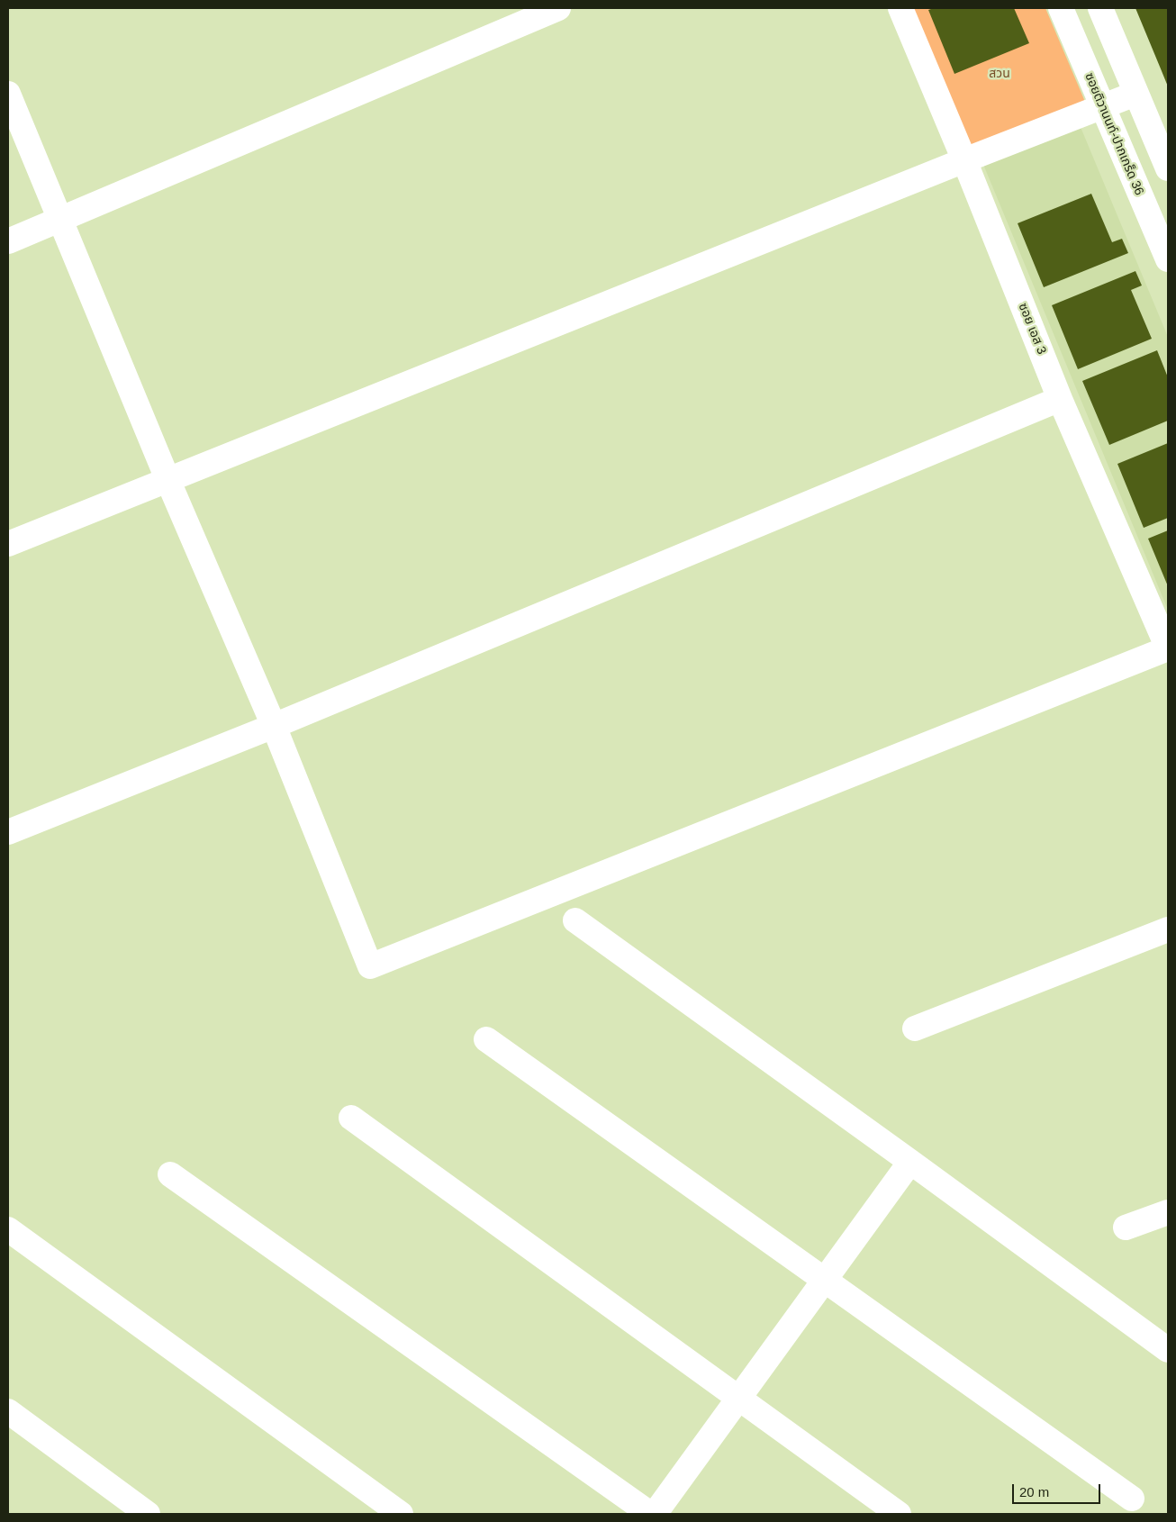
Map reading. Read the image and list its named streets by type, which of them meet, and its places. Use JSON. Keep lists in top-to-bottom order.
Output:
{
  "streets": {
    "street": ["ซอยติวานนท์-ปากเกร็ด 36", "ซอย เอส 3"]
  },
  "parks": ["สวน"],
  "scale_bar": "20 m"
}
